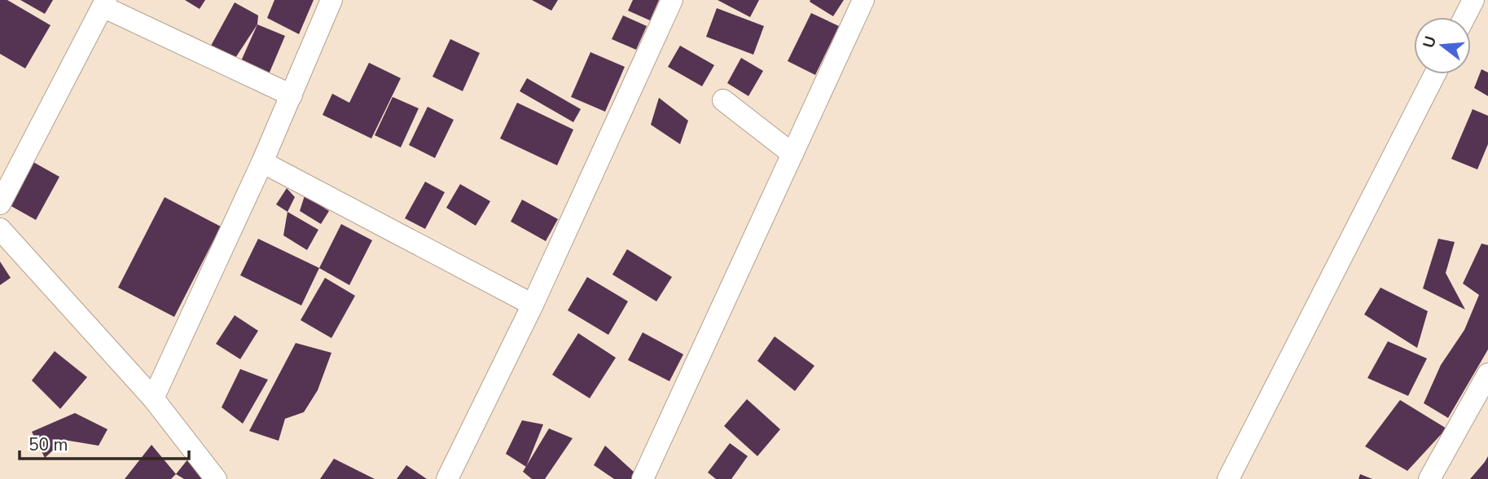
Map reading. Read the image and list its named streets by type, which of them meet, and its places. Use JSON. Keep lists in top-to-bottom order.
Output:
{
  "scale_bar": "50 m",
  "north": "left"
}
